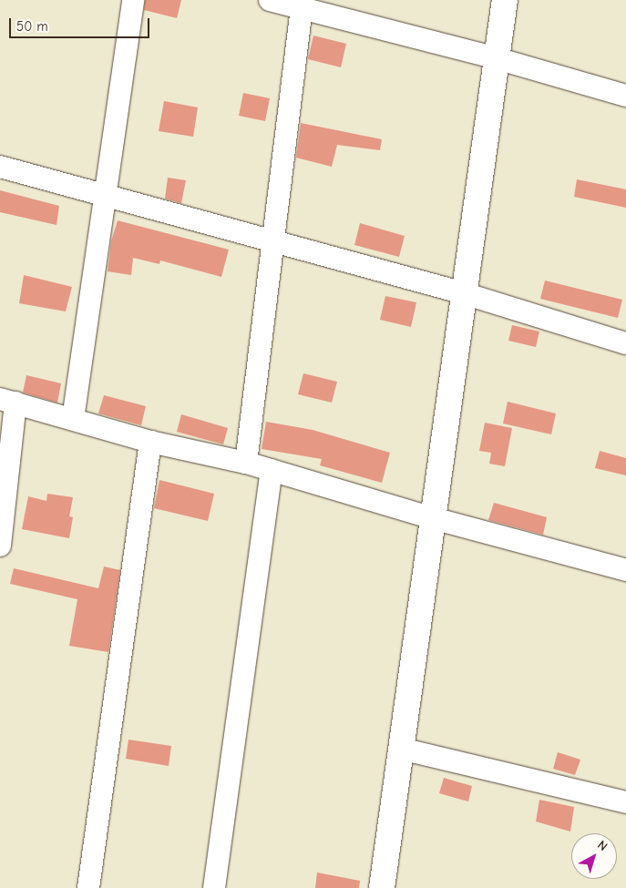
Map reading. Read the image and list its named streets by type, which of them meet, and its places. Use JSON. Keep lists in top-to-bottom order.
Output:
{
  "scale_bar": "50 m",
  "north": "top right"
}
